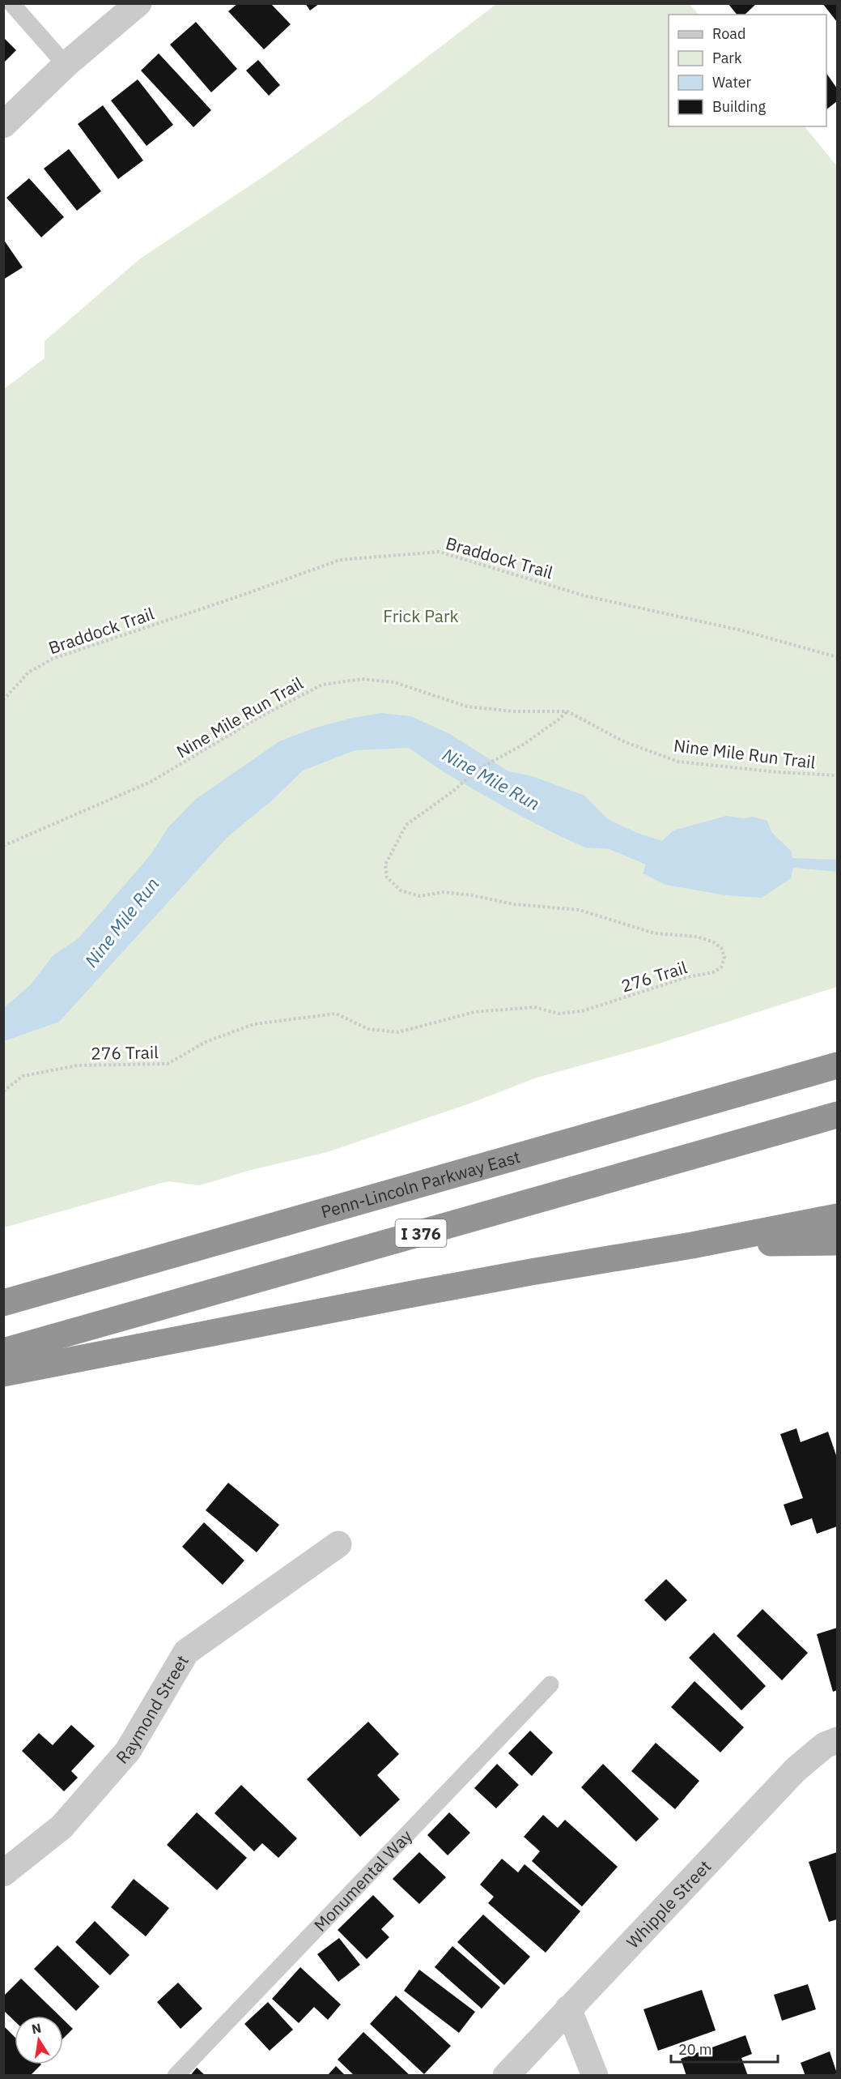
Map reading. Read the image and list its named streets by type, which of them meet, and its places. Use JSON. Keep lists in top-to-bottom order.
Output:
{
  "streets": {
    "highway": ["Penn-Lincoln Parkway East", "I 376"],
    "street": ["Raymond Street", "Whipple Street"],
    "lane": ["Monumental Way"],
    "path": ["Braddock Trail", "Nine Mile Run Trail", "276 Trail"]
  },
  "crossings": [
    ["Nine Mile Run Trail", "276 Trail"]
  ],
  "water": ["Nine Mile Run"],
  "parks": ["Frick Park"],
  "legend": [
    "Road",
    "Park",
    "Water",
    "Building"
  ],
  "scale_bar": "20 m",
  "north": "top"
}
